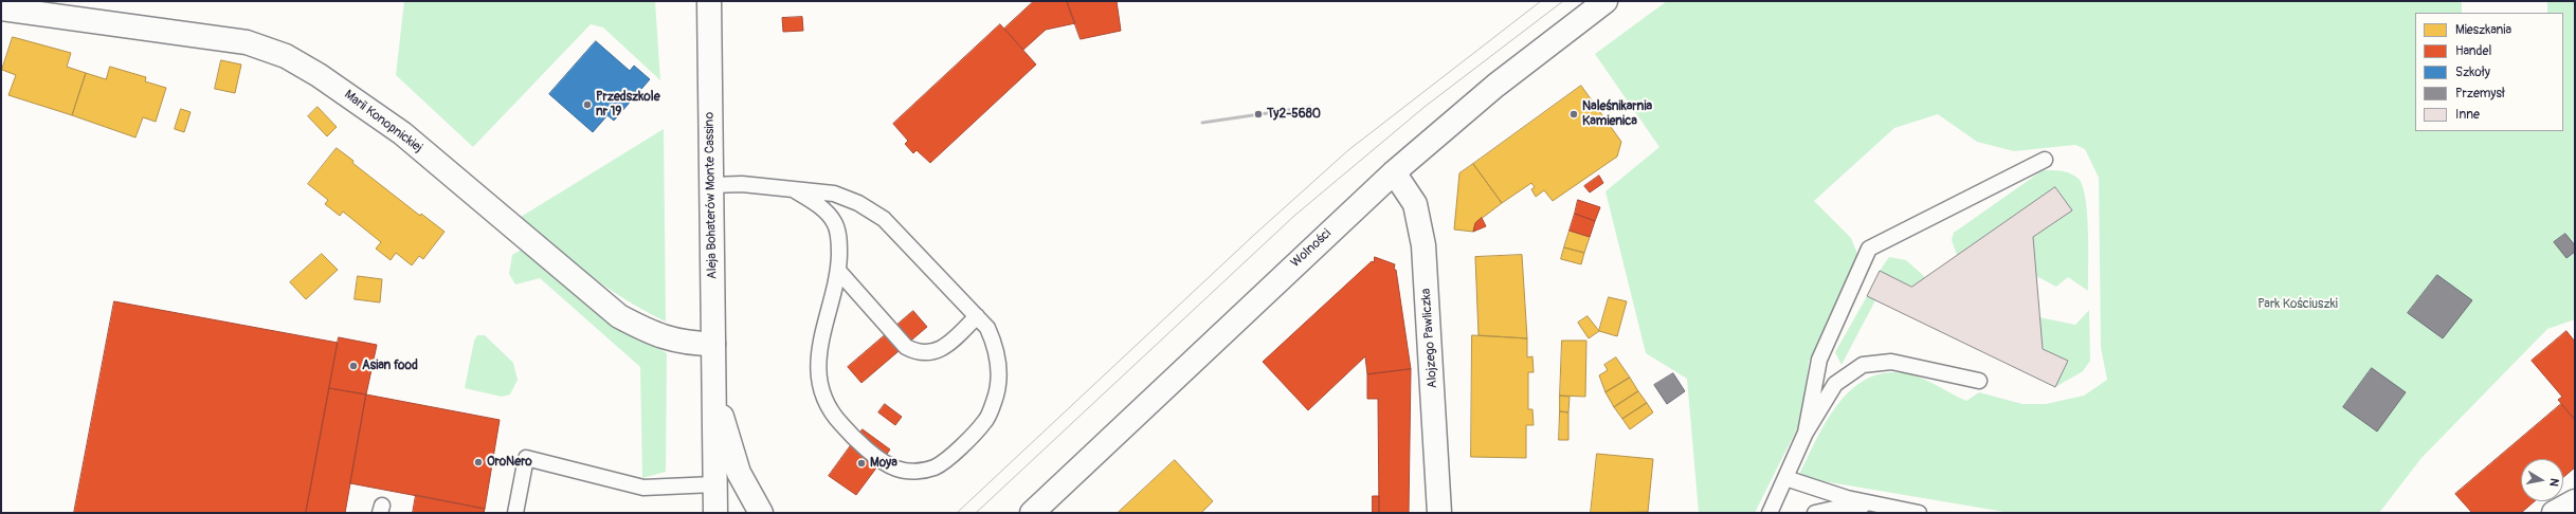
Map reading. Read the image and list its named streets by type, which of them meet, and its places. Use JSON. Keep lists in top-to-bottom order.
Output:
{
  "streets": {
    "street": [
      "Marii Konopnickiej",
      "Aleja Bohaterów Monte Cassino",
      "Wolności",
      "Alojzego Pawliczka"
    ]
  },
  "crossings": [
    ["Marii Konopnickiej", "Aleja Bohaterów Monte Cassino"],
    ["Wolności", "Alojzego Pawliczka"]
  ],
  "parks": ["Park Kościuszki"],
  "places": [
    "Przedszkole nr 19",
    "Ty2-5680",
    "Naleśnikarnia Kamienica",
    "Asian food",
    "OroNero",
    "Moya"
  ],
  "legend": [
    "Mieszkania",
    "Handel",
    "Szkoły",
    "Przemysł",
    "Inne"
  ],
  "north": "right"
}
